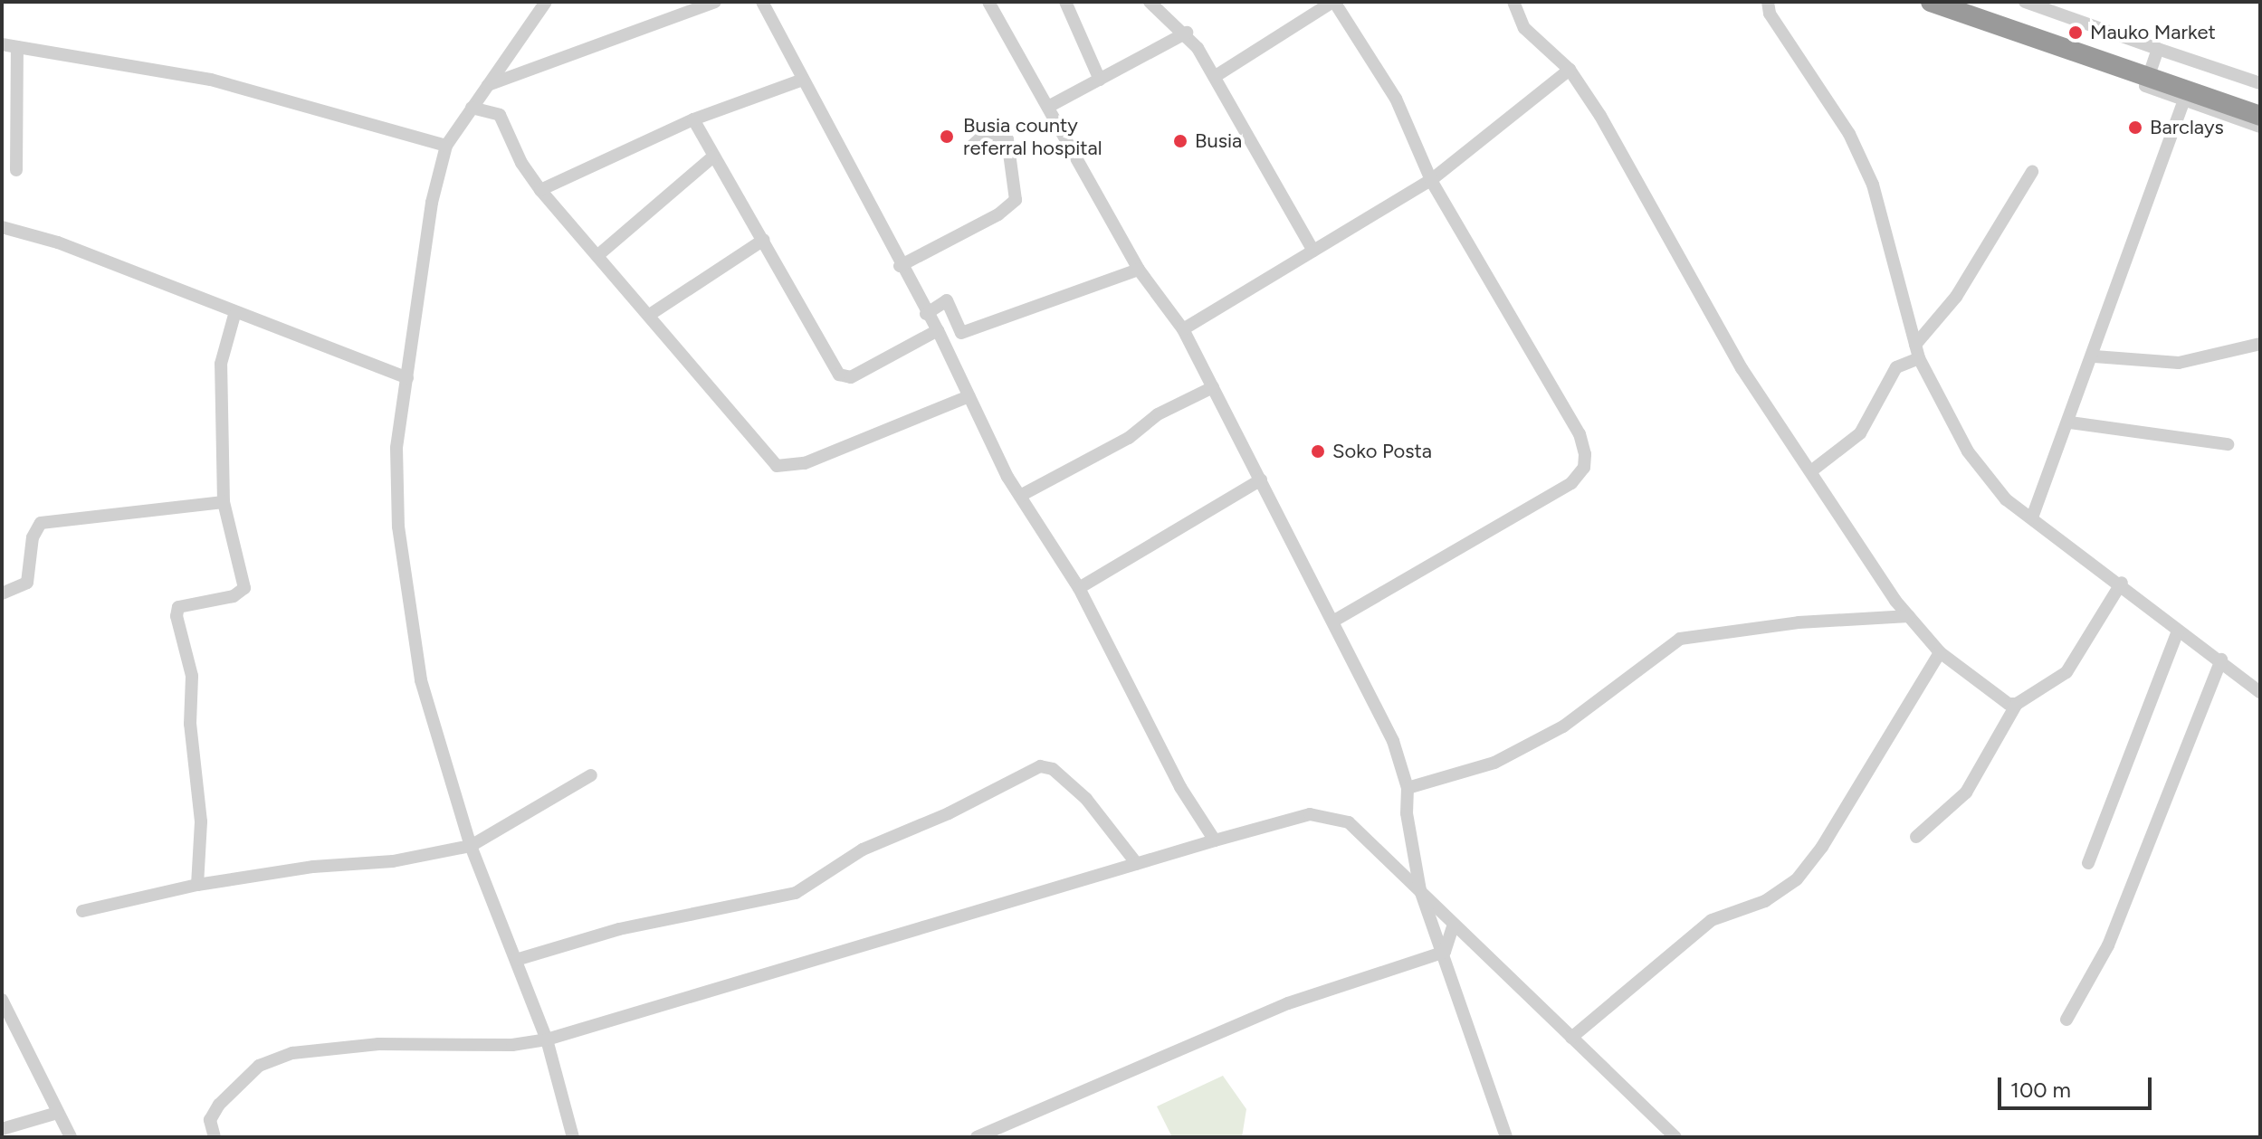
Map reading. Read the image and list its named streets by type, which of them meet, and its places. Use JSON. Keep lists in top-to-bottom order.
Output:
{
  "places": [
    "Mauko Market",
    "Barclays",
    "Busia county referral hospital",
    "Busia",
    "Soko Posta"
  ],
  "scale_bar": "100 m"
}
